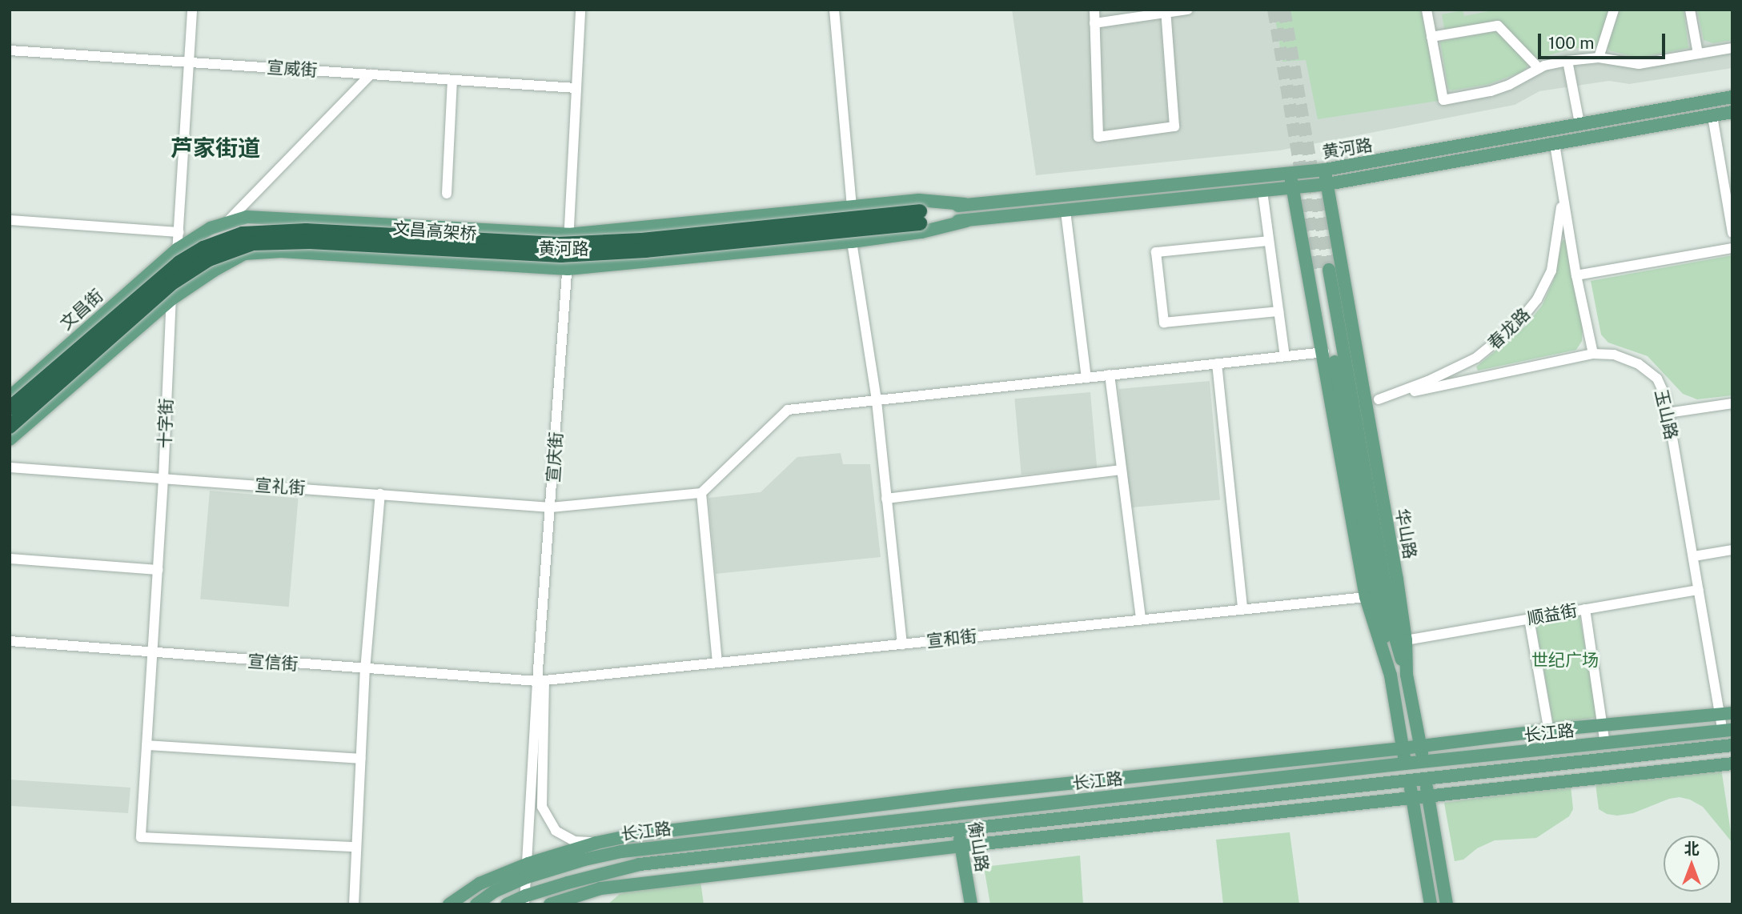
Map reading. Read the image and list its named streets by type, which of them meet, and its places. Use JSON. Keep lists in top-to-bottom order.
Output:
{
  "streets": {
    "highway": ["文昌高架桥"],
    "main road": [
      "黄河路",
      "文昌街",
      "华山路",
      "长江路",
      "衡山路"
    ],
    "street": [
      "宣威街",
      "春龙路",
      "玉山路",
      "十字街",
      "宣庆街",
      "宣礼街",
      "顺益街",
      "宣和街",
      "宣信街"
    ]
  },
  "crossings": [
    ["宣威街", "十字街"],
    ["宣威街", "宣庆街"],
    ["黄河路", "文昌高架桥"],
    ["黄河路", "文昌街"],
    ["黄河路", "十字街"],
    ["黄河路", "宣庆街"],
    ["黄河路", "华山路"],
    ["文昌街", "十字街"],
    ["春龙路", "玉山路"],
    ["玉山路", "顺益街"],
    ["玉山路", "长江路"],
    ["十字街", "宣礼街"],
    ["十字街", "宣信街"],
    ["宣庆街", "宣礼街"],
    ["宣庆街", "宣和街"],
    ["宣庆街", "宣信街"],
    ["宣庆街", "长江路"],
    ["华山路", "顺益街"],
    ["华山路", "长江路"],
    ["宣和街", "宣信街"],
    ["长江路", "衡山路"]
  ],
  "districts": ["芦家街道"],
  "parks": ["世纪广场"],
  "scale_bar": "100 m",
  "north": "top"
}
